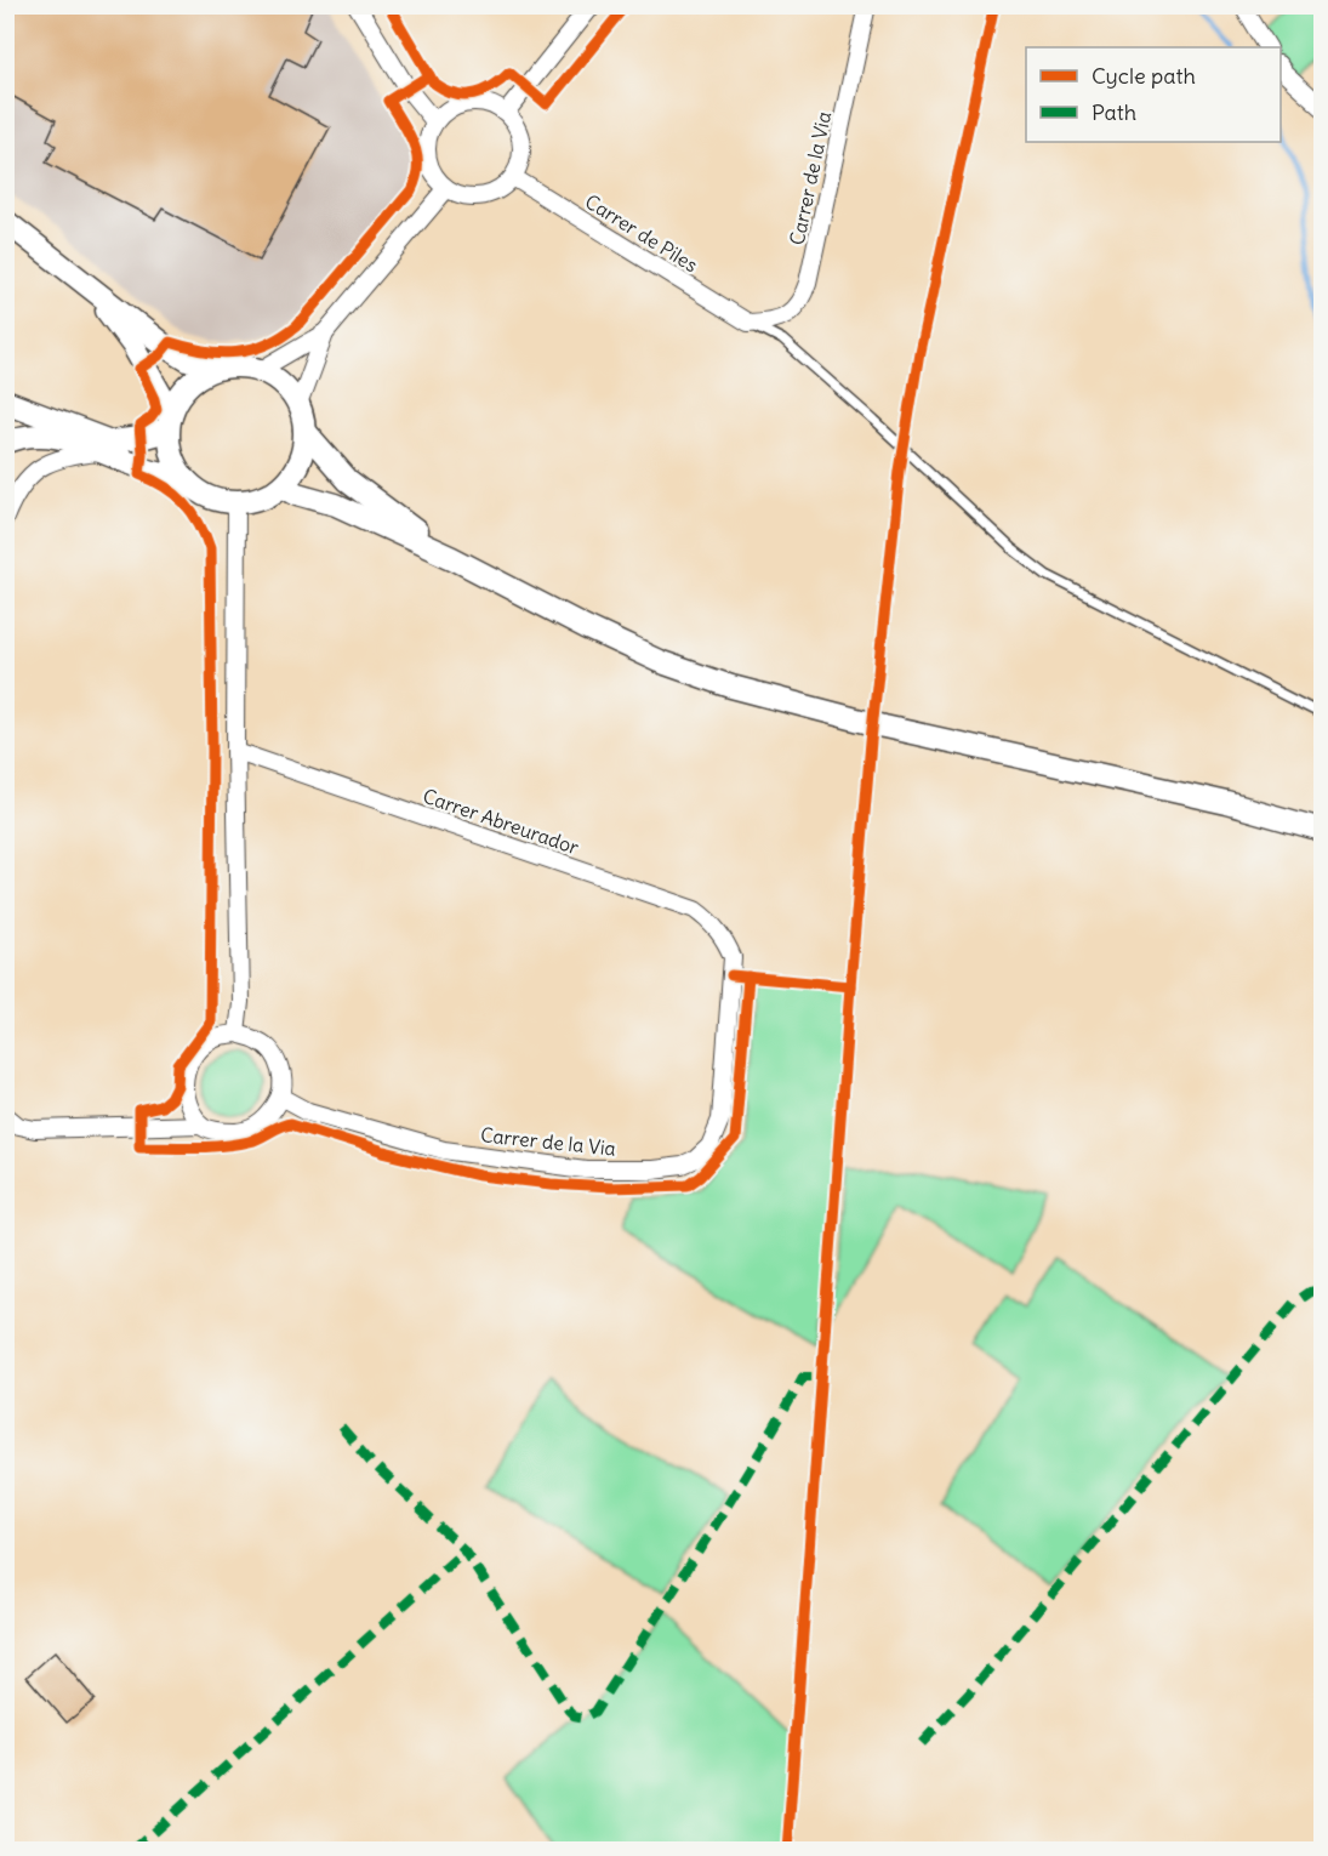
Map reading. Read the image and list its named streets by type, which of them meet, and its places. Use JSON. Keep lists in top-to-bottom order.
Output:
{
  "streets": {
    "street": ["Carrer de la Via", "Carrer de Piles", "Carrer Abreurador"]
  },
  "crossings": [
    ["Carrer de la Via", "Carrer de Piles"],
    ["Carrer de la Via", "Carrer Abreurador"]
  ],
  "legend": ["Cycle path", "Path"]
}
